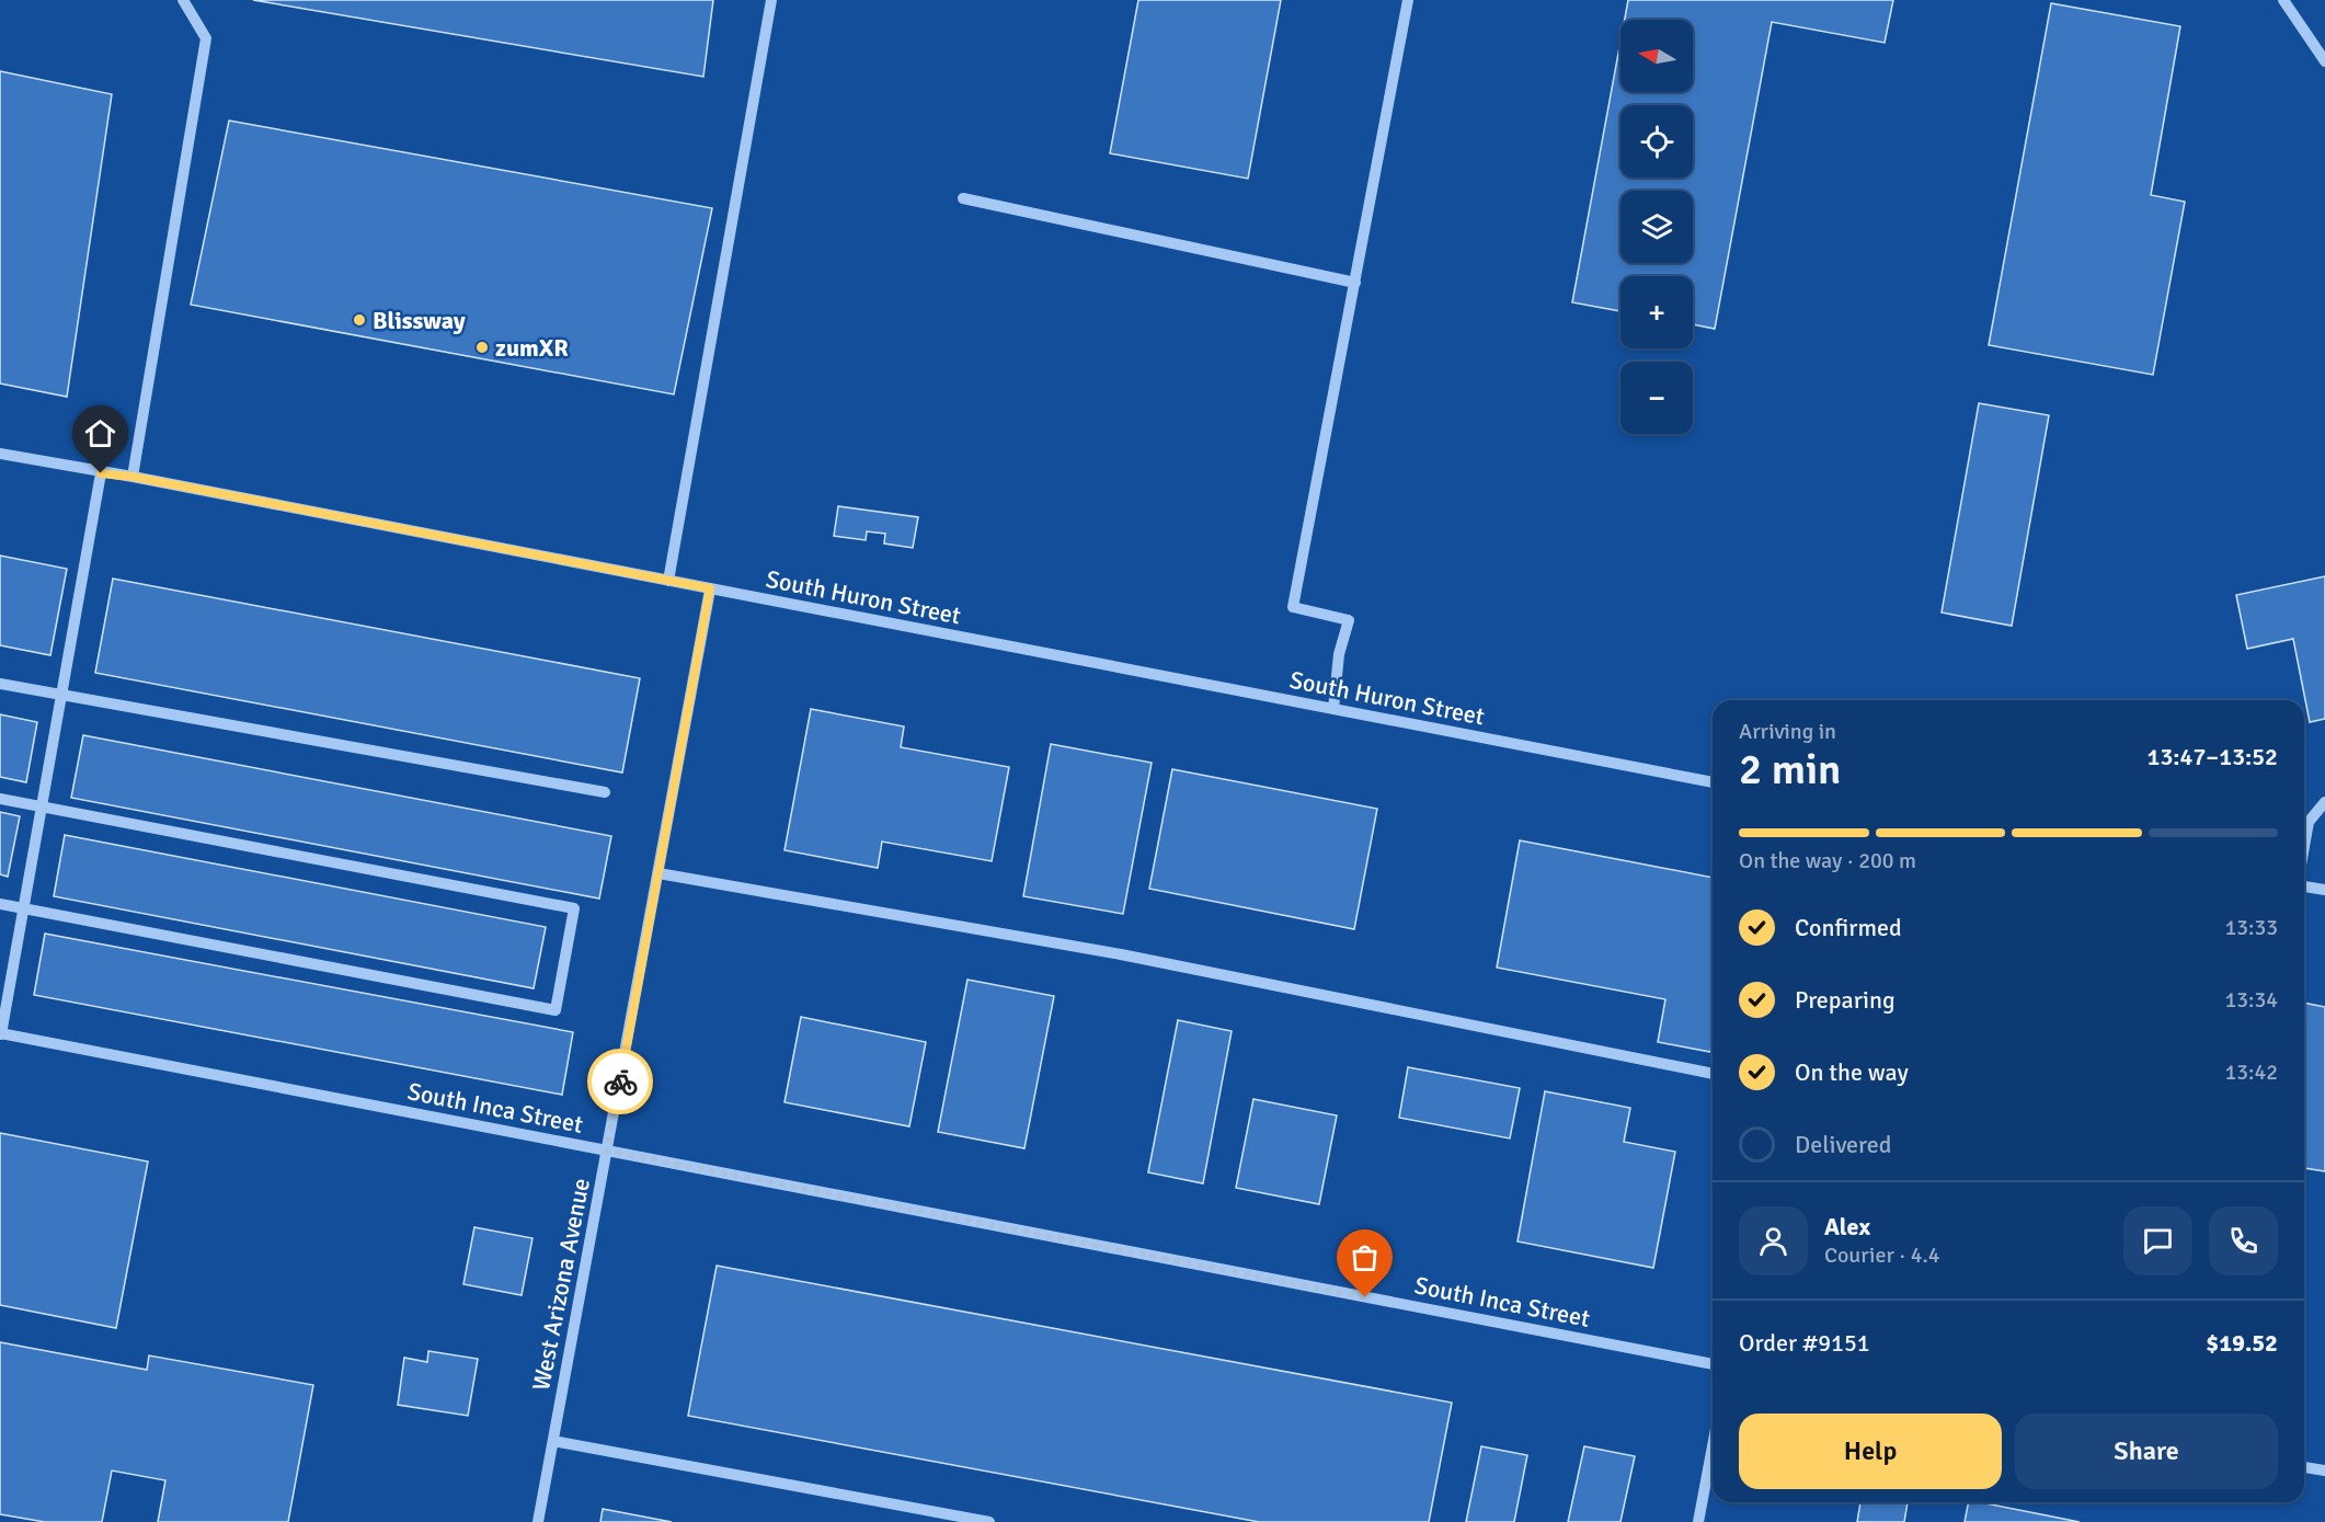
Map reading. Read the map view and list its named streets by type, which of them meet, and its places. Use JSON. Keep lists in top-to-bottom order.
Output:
{
  "streets": {
    "street": ["South Huron Street", "South Inca Street", "West Arizona Avenue"]
  },
  "crossings": [
    ["South Huron Street", "West Arizona Avenue"],
    ["South Inca Street", "West Arizona Avenue"]
  ],
  "places": ["Blissway", "zumXR"],
  "north": "left",
  "page": {
    "map_buttons": ["+", "−"],
    "heading": ["2 min", "Arriving in", "13:47–13:52"],
    "panel": [
      "Alex",
      "Courier · 4.4",
      "Order #9151",
      "$19.52"
    ],
    "bar": "On the way · 200 m",
    "list": [
      ["Confirmed", "13:33"],
      ["Preparing", "13:34"],
      ["On the way", "13:42"],
      "Delivered"
    ],
    "buttons": ["Help", "Share"]
  }
}
